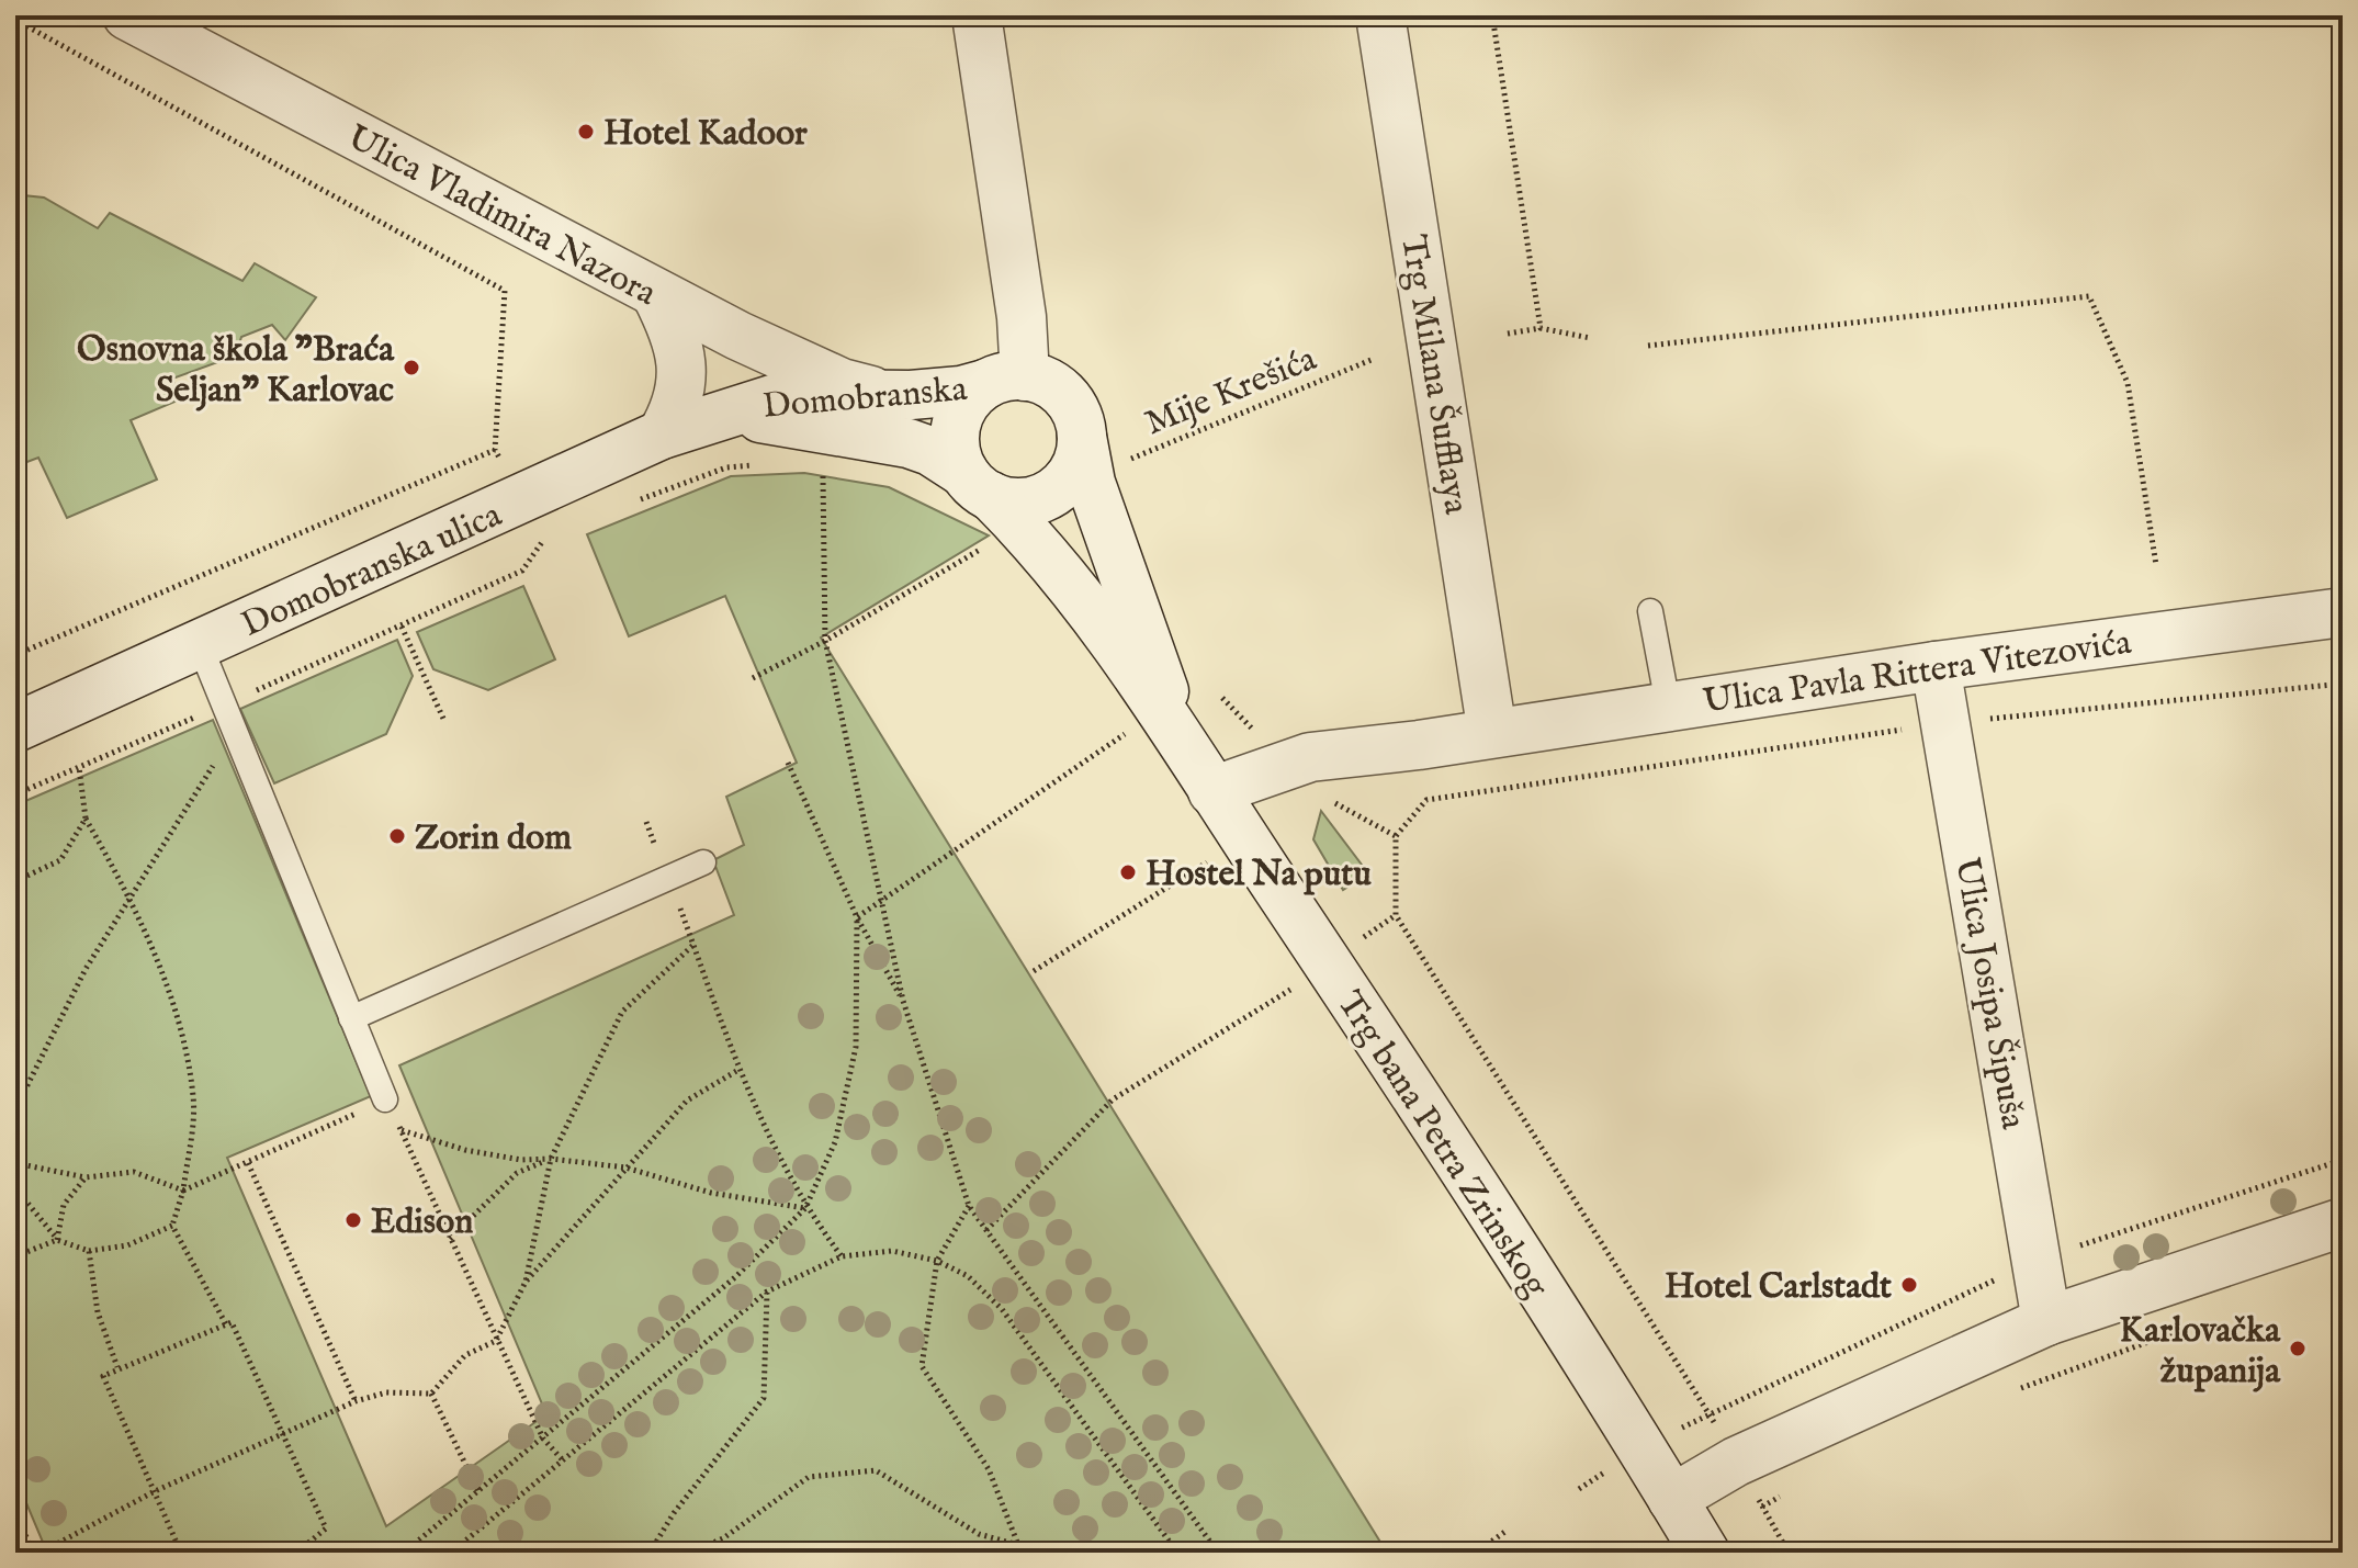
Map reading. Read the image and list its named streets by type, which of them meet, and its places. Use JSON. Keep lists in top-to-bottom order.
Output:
{
  "streets": {
    "street": [
      "Ulica Vladimira Nazora",
      "Trg Milana Šufflaya",
      "Domobranska",
      "Domobranska ulica",
      "Ulica Pavla Rittera Vitezovića",
      "Ulica Josipa Šipuša",
      "Trg bana Petra Zrinskog"
    ],
    "path": ["Mije Krešića"]
  },
  "crossings": [
    ["Ulica Vladimira Nazora", "Domobranska"],
    ["Trg Milana Šufflaya", "Ulica Pavla Rittera Vitezovića"],
    ["Domobranska", "Domobranska ulica"],
    ["Domobranska", "Trg bana Petra Zrinskog"],
    ["Ulica Pavla Rittera Vitezovića", "Ulica Josipa Šipuša"]
  ],
  "places": [
    "Hotel Kadoor",
    "Osnovna škola \"Braća Seljan\" Karlovac",
    "Zorin dom",
    "Hostel Na putu",
    "Edison",
    "Hotel Carlstadt",
    "Karlovačka županija"
  ]
}
